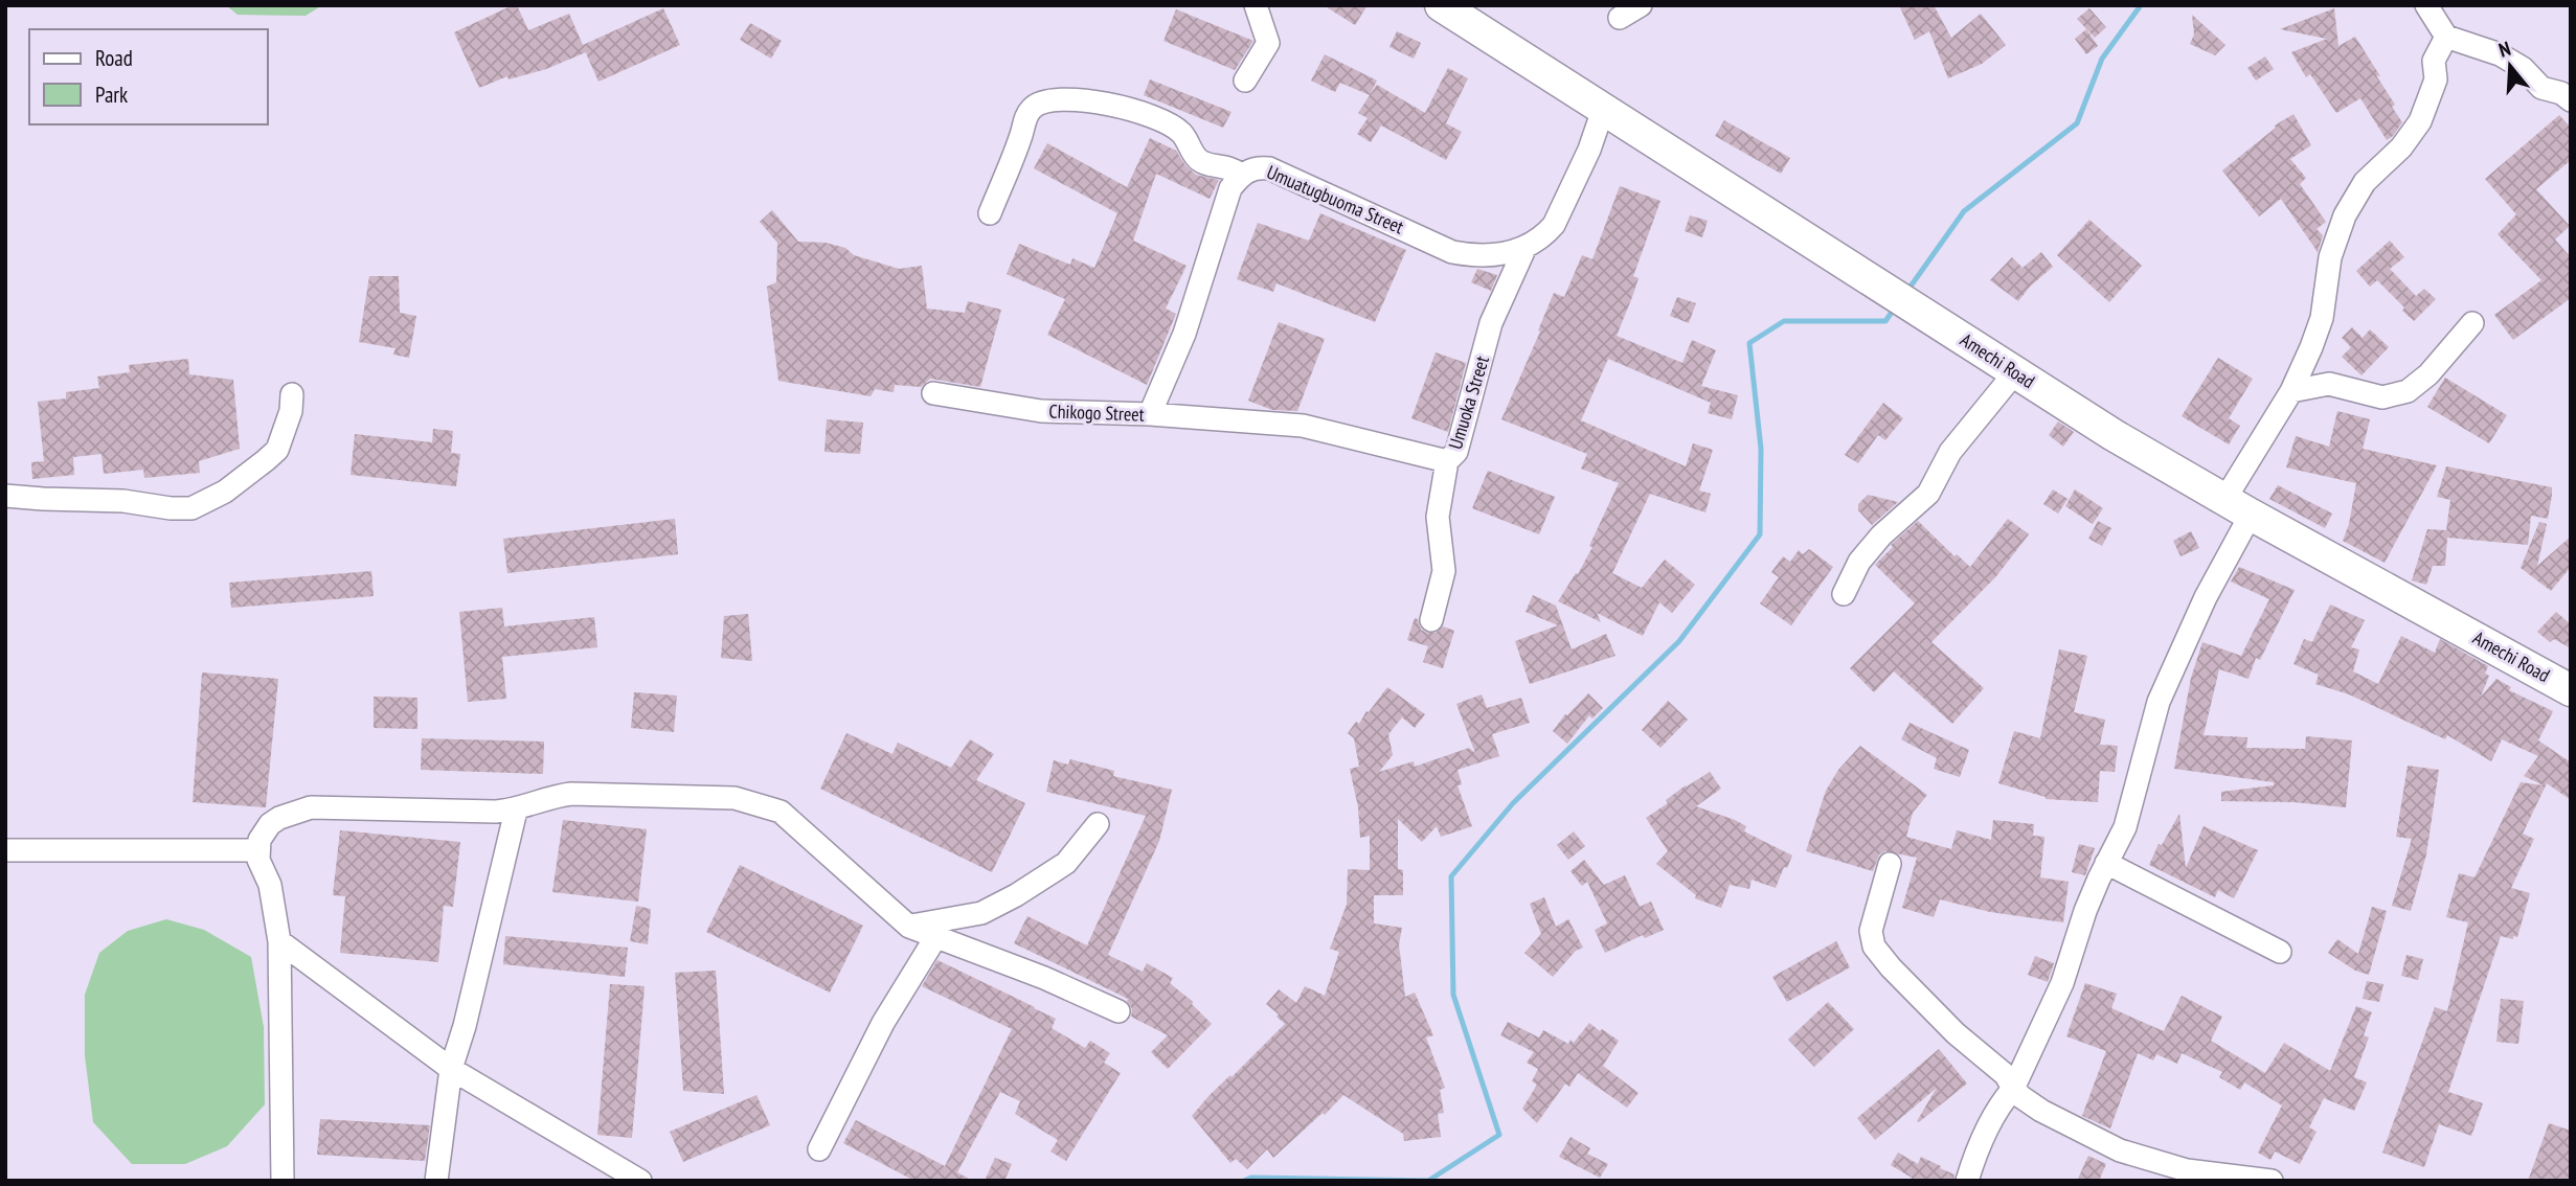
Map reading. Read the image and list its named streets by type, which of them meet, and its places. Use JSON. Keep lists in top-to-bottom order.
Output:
{
  "streets": {
    "main road": ["Amechi Road"],
    "street": ["Umuatugbuoma Street", "Umuoka Street", "Chikogo Street"]
  },
  "crossings": [
    ["Umuatugbuoma Street", "Amechi Road"],
    ["Umuatugbuoma Street", "Umuoka Street"],
    ["Umuoka Street", "Chikogo Street"]
  ],
  "legend": ["Road", "Park"],
  "north": "top"
}
